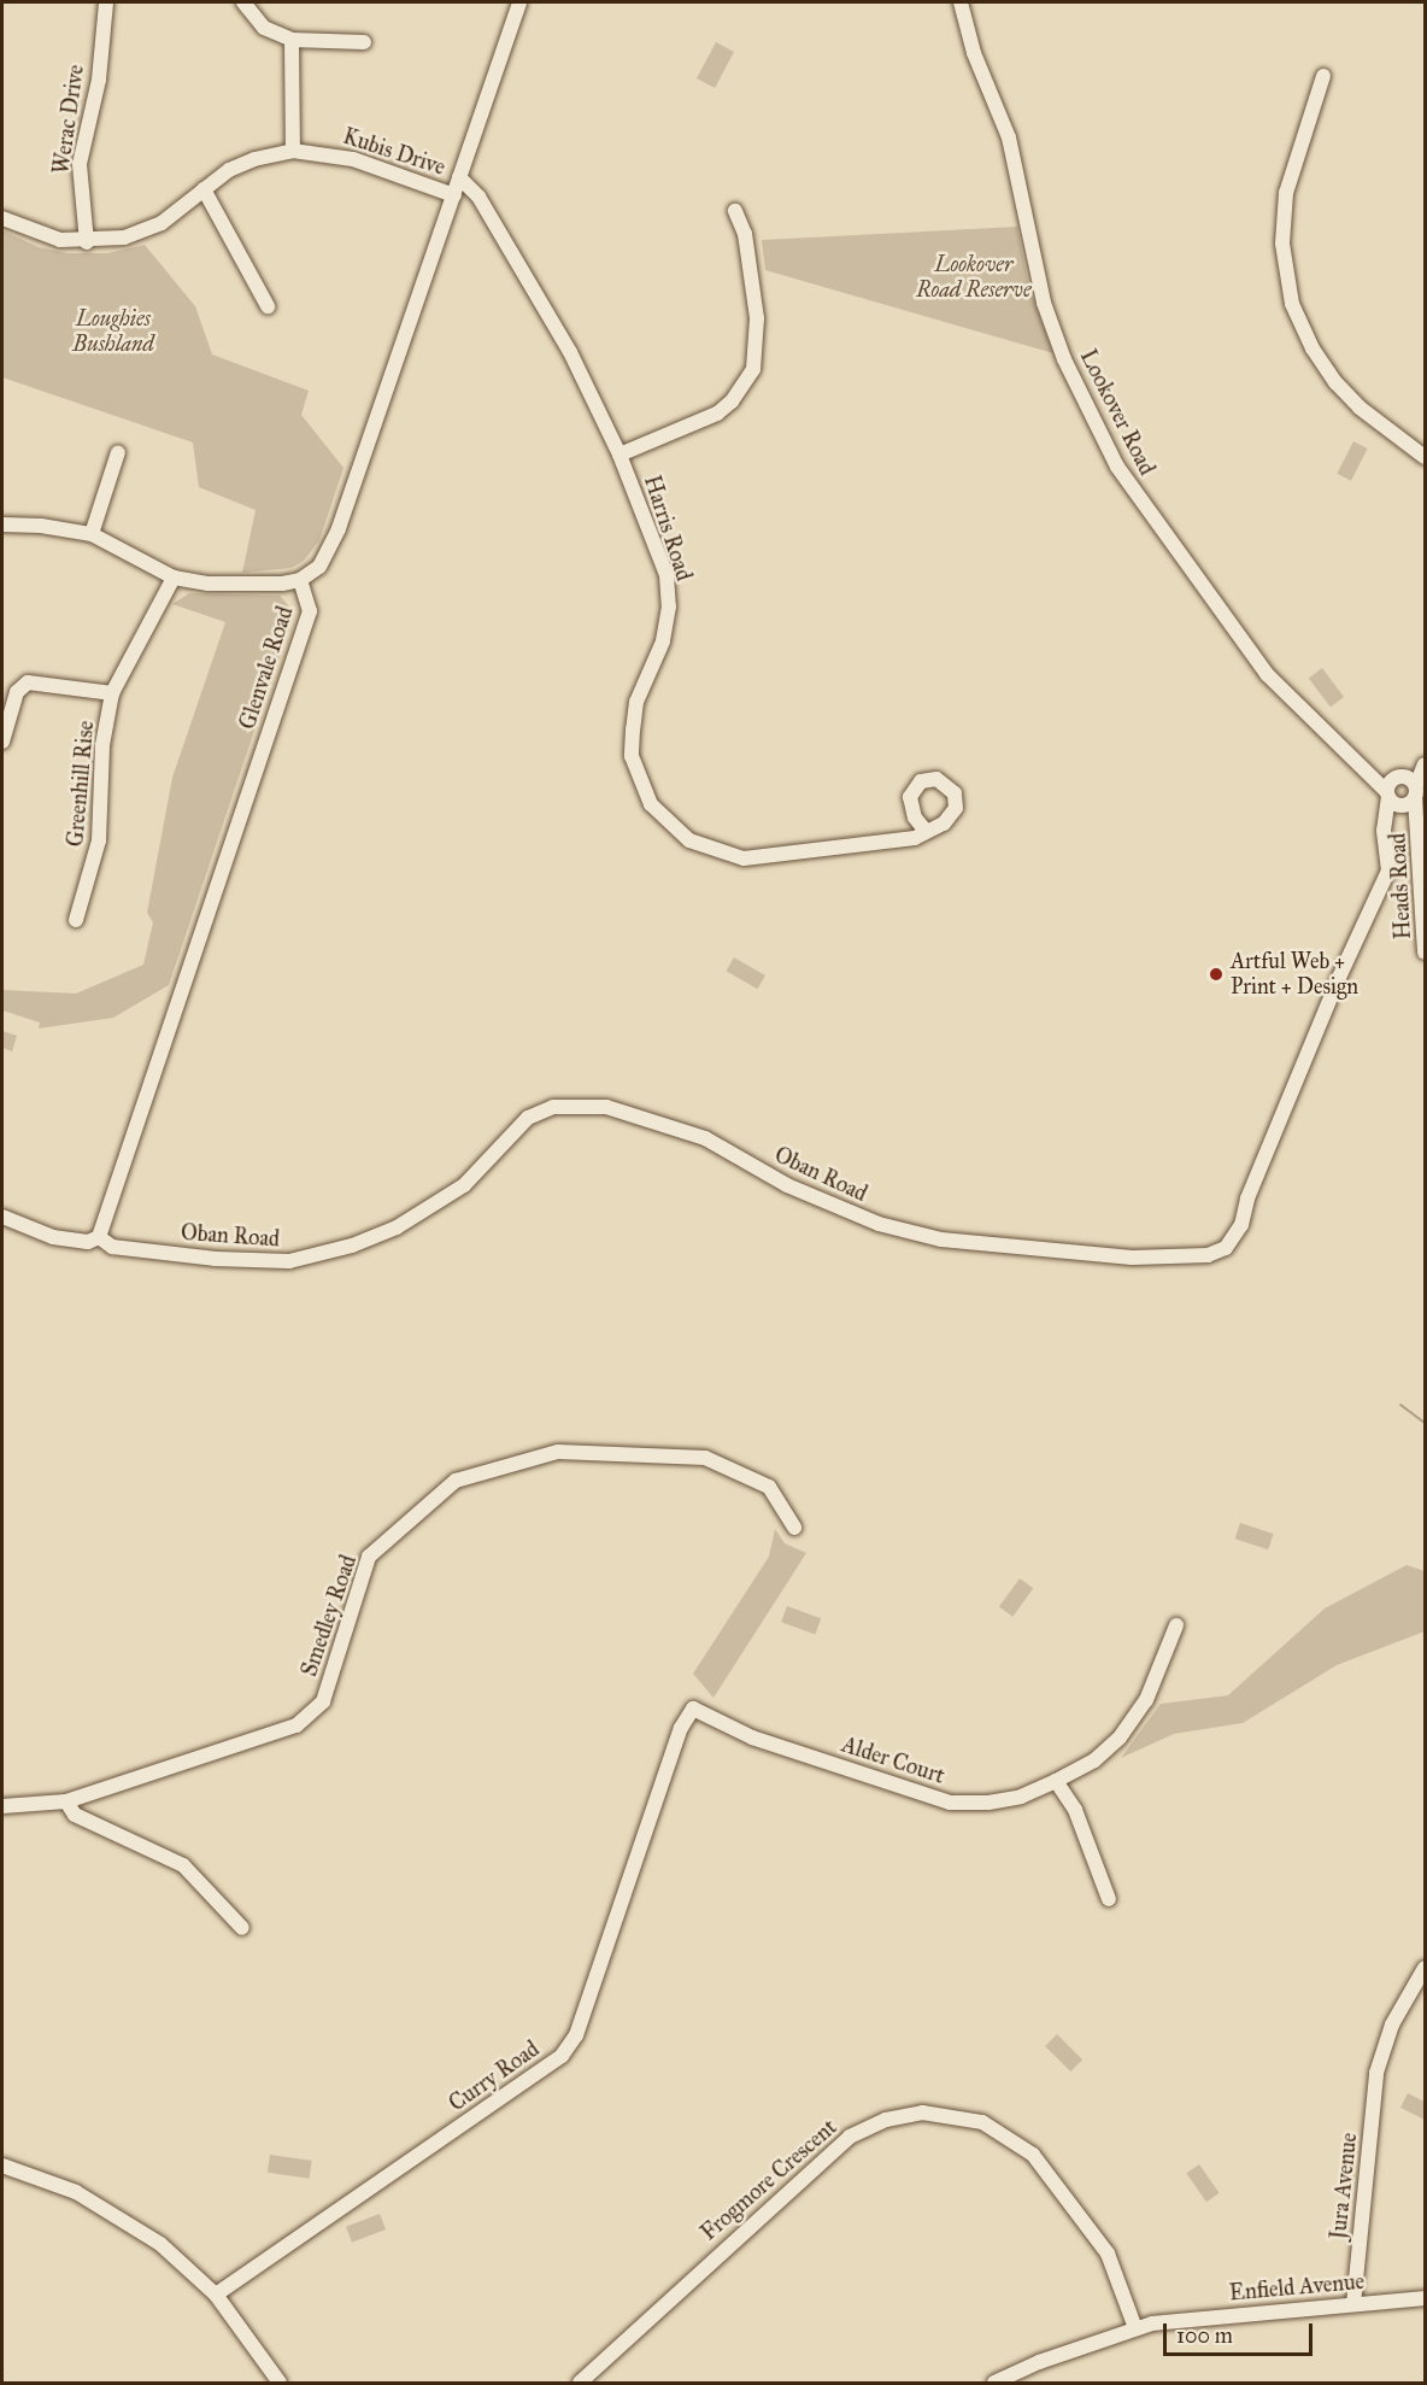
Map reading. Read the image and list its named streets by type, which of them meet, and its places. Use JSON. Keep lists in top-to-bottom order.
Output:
{
  "streets": {
    "street": [
      "Werac Drive",
      "Kubis Drive",
      "Lookover Road",
      "Harris Road",
      "Glenvale Road",
      "Greenhill Rise",
      "Heads Road",
      "Oban Road",
      "Smedley Road",
      "Alder Court",
      "Curry Road",
      "Frogmore Crescent",
      "Jura Avenue",
      "Enfield Avenue"
    ]
  },
  "crossings": [
    ["Werac Drive", "Kubis Drive"],
    ["Kubis Drive", "Glenvale Road"],
    ["Lookover Road", "Heads Road"],
    ["Lookover Road", "Oban Road"],
    ["Harris Road", "Glenvale Road"],
    ["Glenvale Road", "Oban Road"],
    ["Heads Road", "Oban Road"],
    ["Alder Court", "Curry Road"],
    ["Frogmore Crescent", "Enfield Avenue"],
    ["Jura Avenue", "Enfield Avenue"]
  ],
  "parks": ["Lookover Road Reserve", "Loughies Bushland"],
  "places": ["Artful Web + Print + Design"],
  "scale_bar": "100 m"
}
